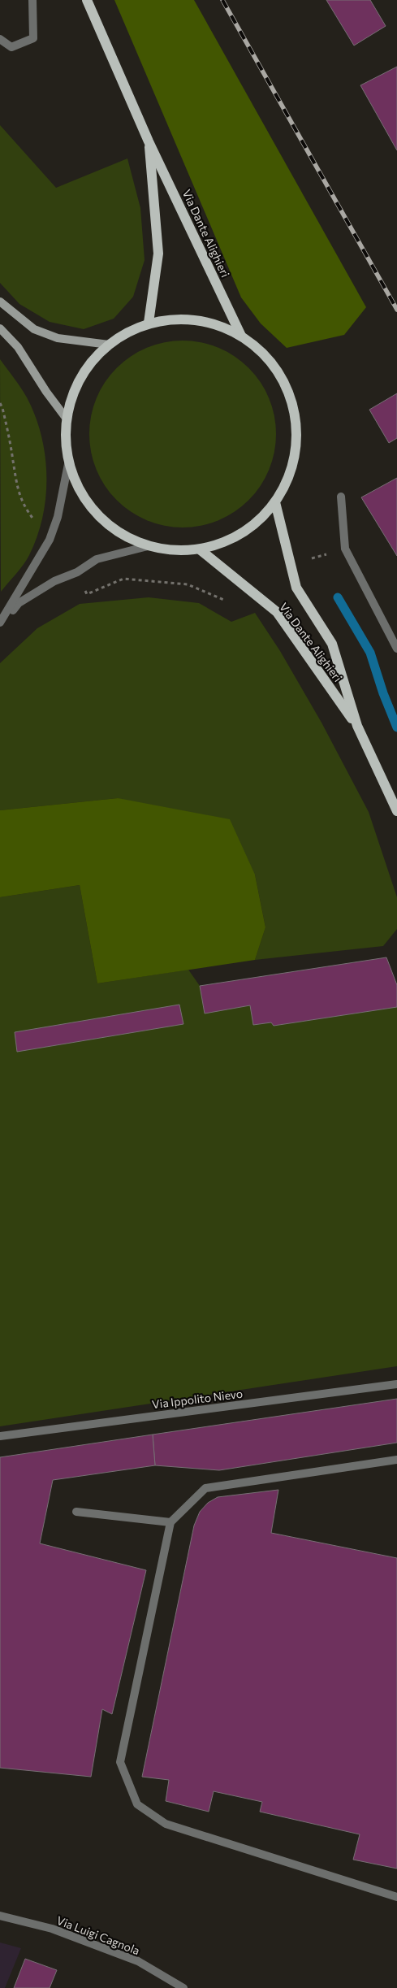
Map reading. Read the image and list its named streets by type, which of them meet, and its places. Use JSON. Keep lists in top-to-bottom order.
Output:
{
  "streets": {
    "main road": ["Via Dante Alighieri"],
    "street": ["Via Ippolito Nievo", "Via Luigi Cagnola"]
  }
}
